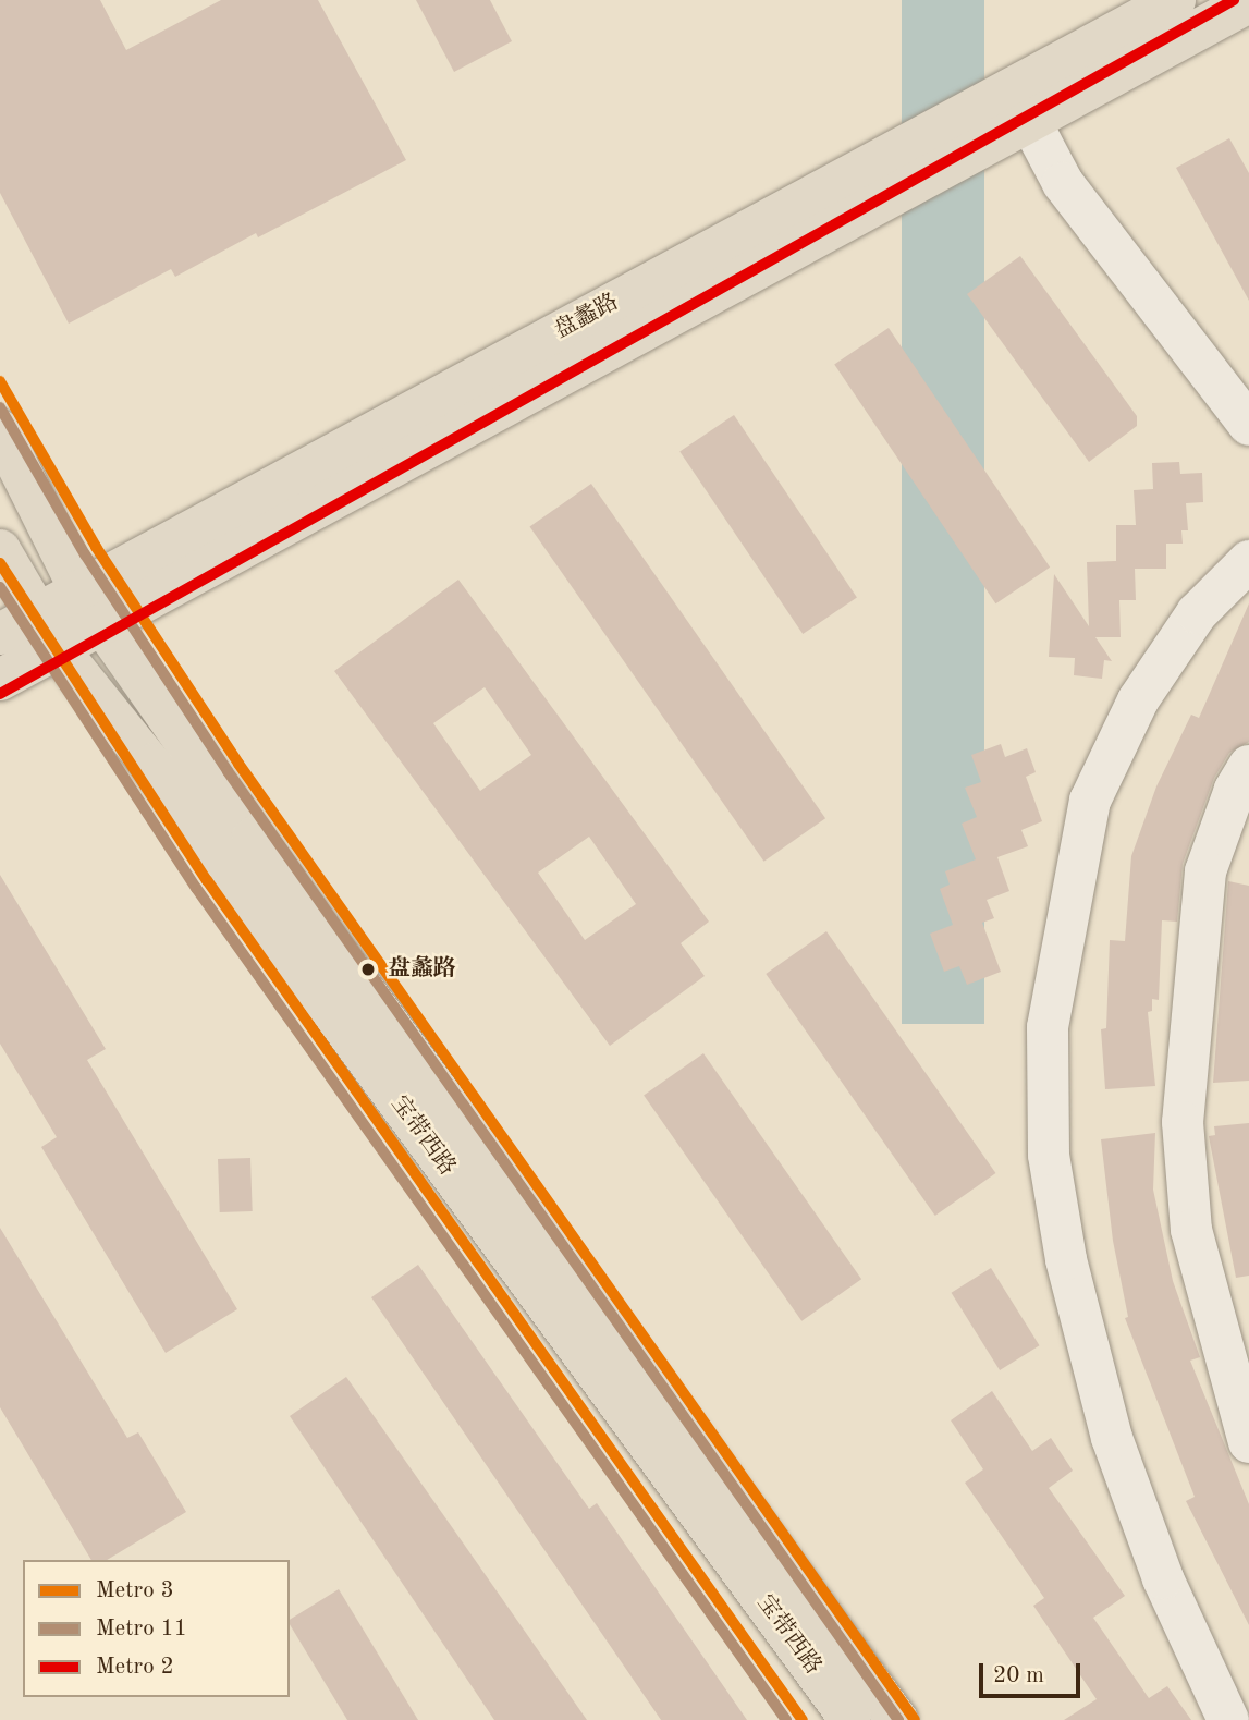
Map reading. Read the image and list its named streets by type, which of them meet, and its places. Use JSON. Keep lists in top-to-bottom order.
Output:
{
  "streets": {
    "main road": ["盘蠡路", "宝带西路"]
  },
  "crossings": [
    ["盘蠡路", "宝带西路"]
  ],
  "places": ["盘蠡路"],
  "lines": ["metro line 2", "metro line 3", "metro line 11"],
  "legend": ["Metro 3", "Metro 11", "Metro 2"],
  "scale_bar": "20 m"
}
